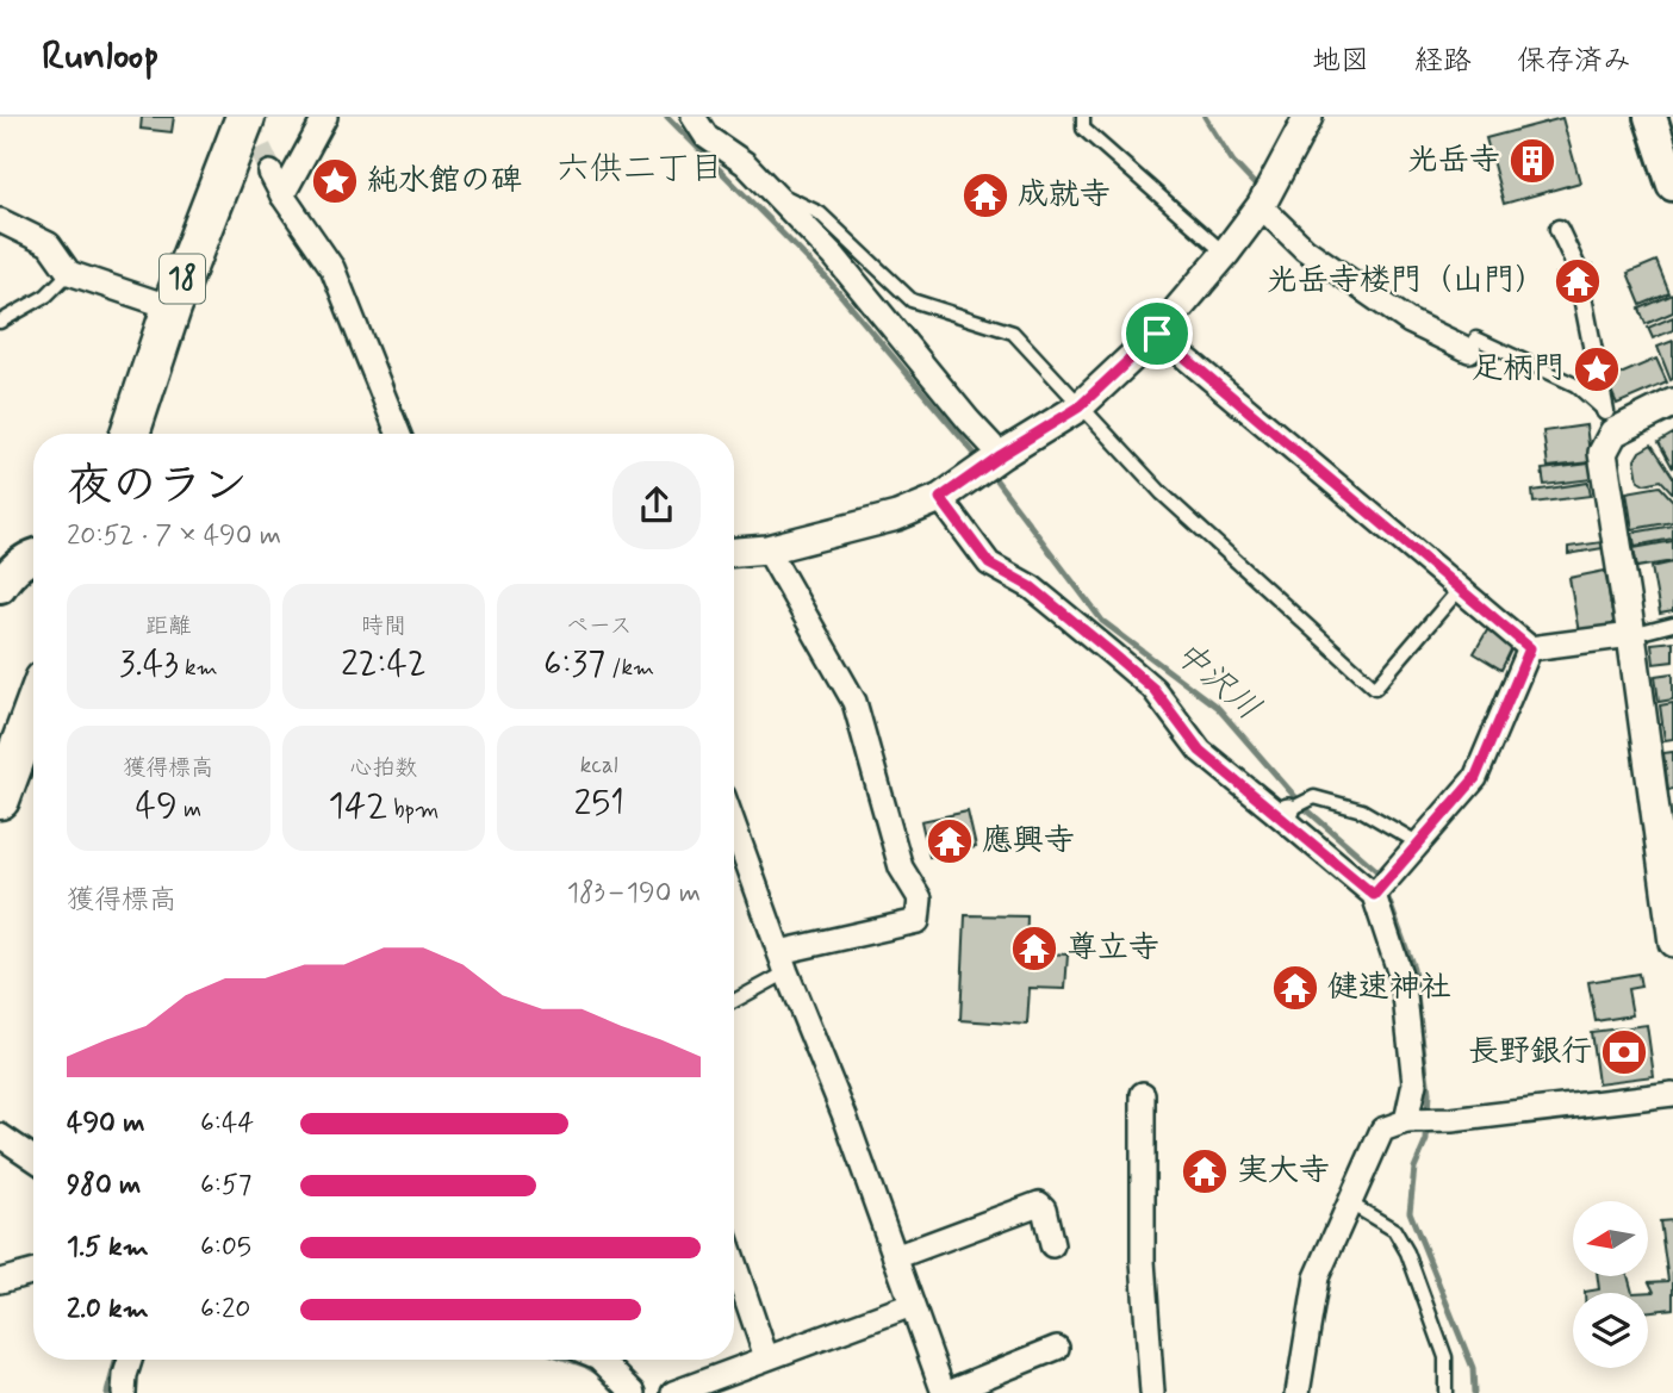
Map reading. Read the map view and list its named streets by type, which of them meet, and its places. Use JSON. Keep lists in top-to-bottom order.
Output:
{
  "streets": {
    "highway": ["18"]
  },
  "districts": ["六供二丁目"],
  "water": ["中沢川"],
  "places": {
    "building": ["光岳寺"],
    "place": ["純水館の碑", "足柄門"],
    "temple": [
      "成就寺",
      "光岳寺楼門（山門）",
      "應興寺",
      "尊立寺",
      "健速神社",
      "実大寺"
    ],
    "bank": ["長野銀行"]
  },
  "north": "left",
  "page": {
    "header": "Runloop",
    "nav": ["地図", "経路", "保存済み"],
    "heading": ["夜のラン", "20:52 · 7 × 490 m"],
    "stats": [
      ["距離", "3.43 km"],
      ["時間", "22:42"],
      ["ペース", "6:37 /km"],
      ["獲得標高", "49 m"],
      ["心拍数", "142 bpm"],
      ["kcal", "251"]
    ],
    "chart": ["獲得標高", "183–190 m"],
    "list": [
      {
        "name": "490 m",
        "note": "6:44"
      },
      {
        "name": "980 m",
        "note": "6:57"
      },
      {
        "name": "1.5 km",
        "note": "6:05"
      },
      {
        "name": "2.0 km",
        "note": "6:20"
      }
    ]
  }
}
